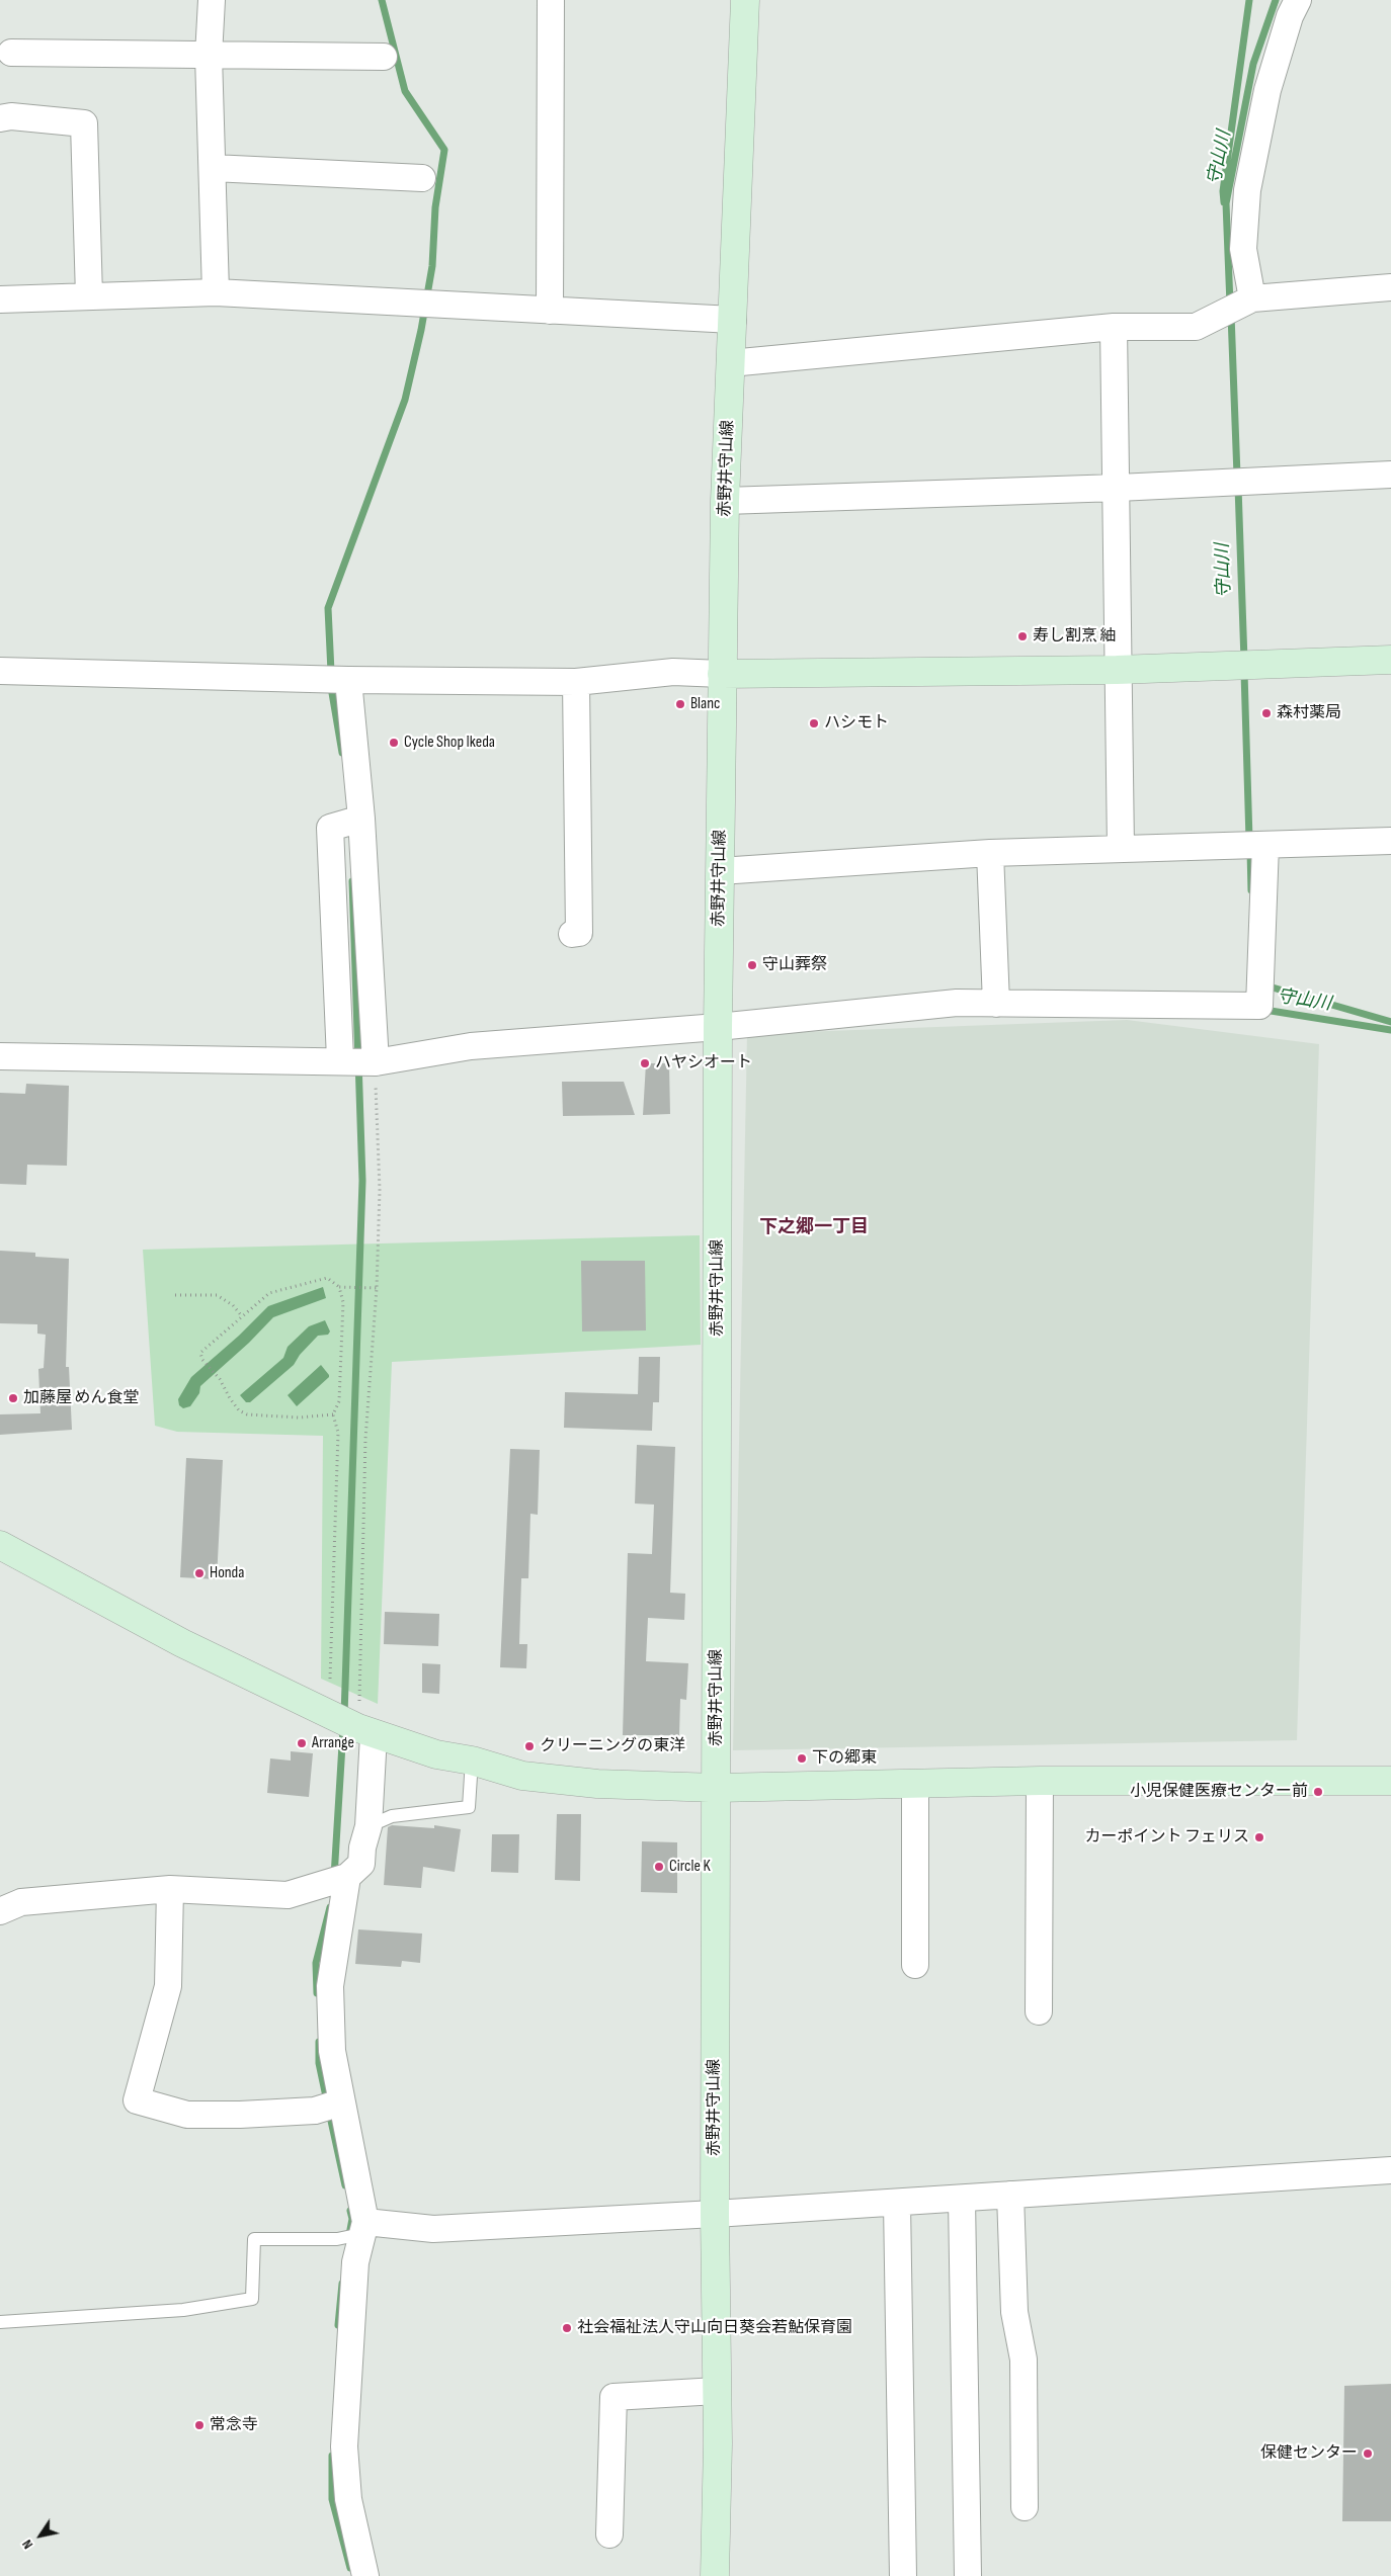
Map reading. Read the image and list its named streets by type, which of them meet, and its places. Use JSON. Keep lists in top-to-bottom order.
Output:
{
  "streets": {
    "main road": ["赤野井守山線"]
  },
  "districts": ["下之郷一丁目"],
  "water": ["守山川"],
  "places": [
    "寿し割烹 紬",
    "Blanc",
    "森村薬局",
    "ハシモト",
    "Cycle Shop Ikeda",
    "守山葬祭",
    "ハヤシオート",
    "加藤屋 めん食堂",
    "Honda",
    "Arrange",
    "クリーニングの東洋",
    "下の郷東",
    "小児保健医療センター前",
    "カーポイント フェリス",
    "Circle K",
    "社会福祉法人守山向日葵会若鮎保育園",
    "常念寺",
    "保健センター"
  ],
  "north": "bottom left"
}
